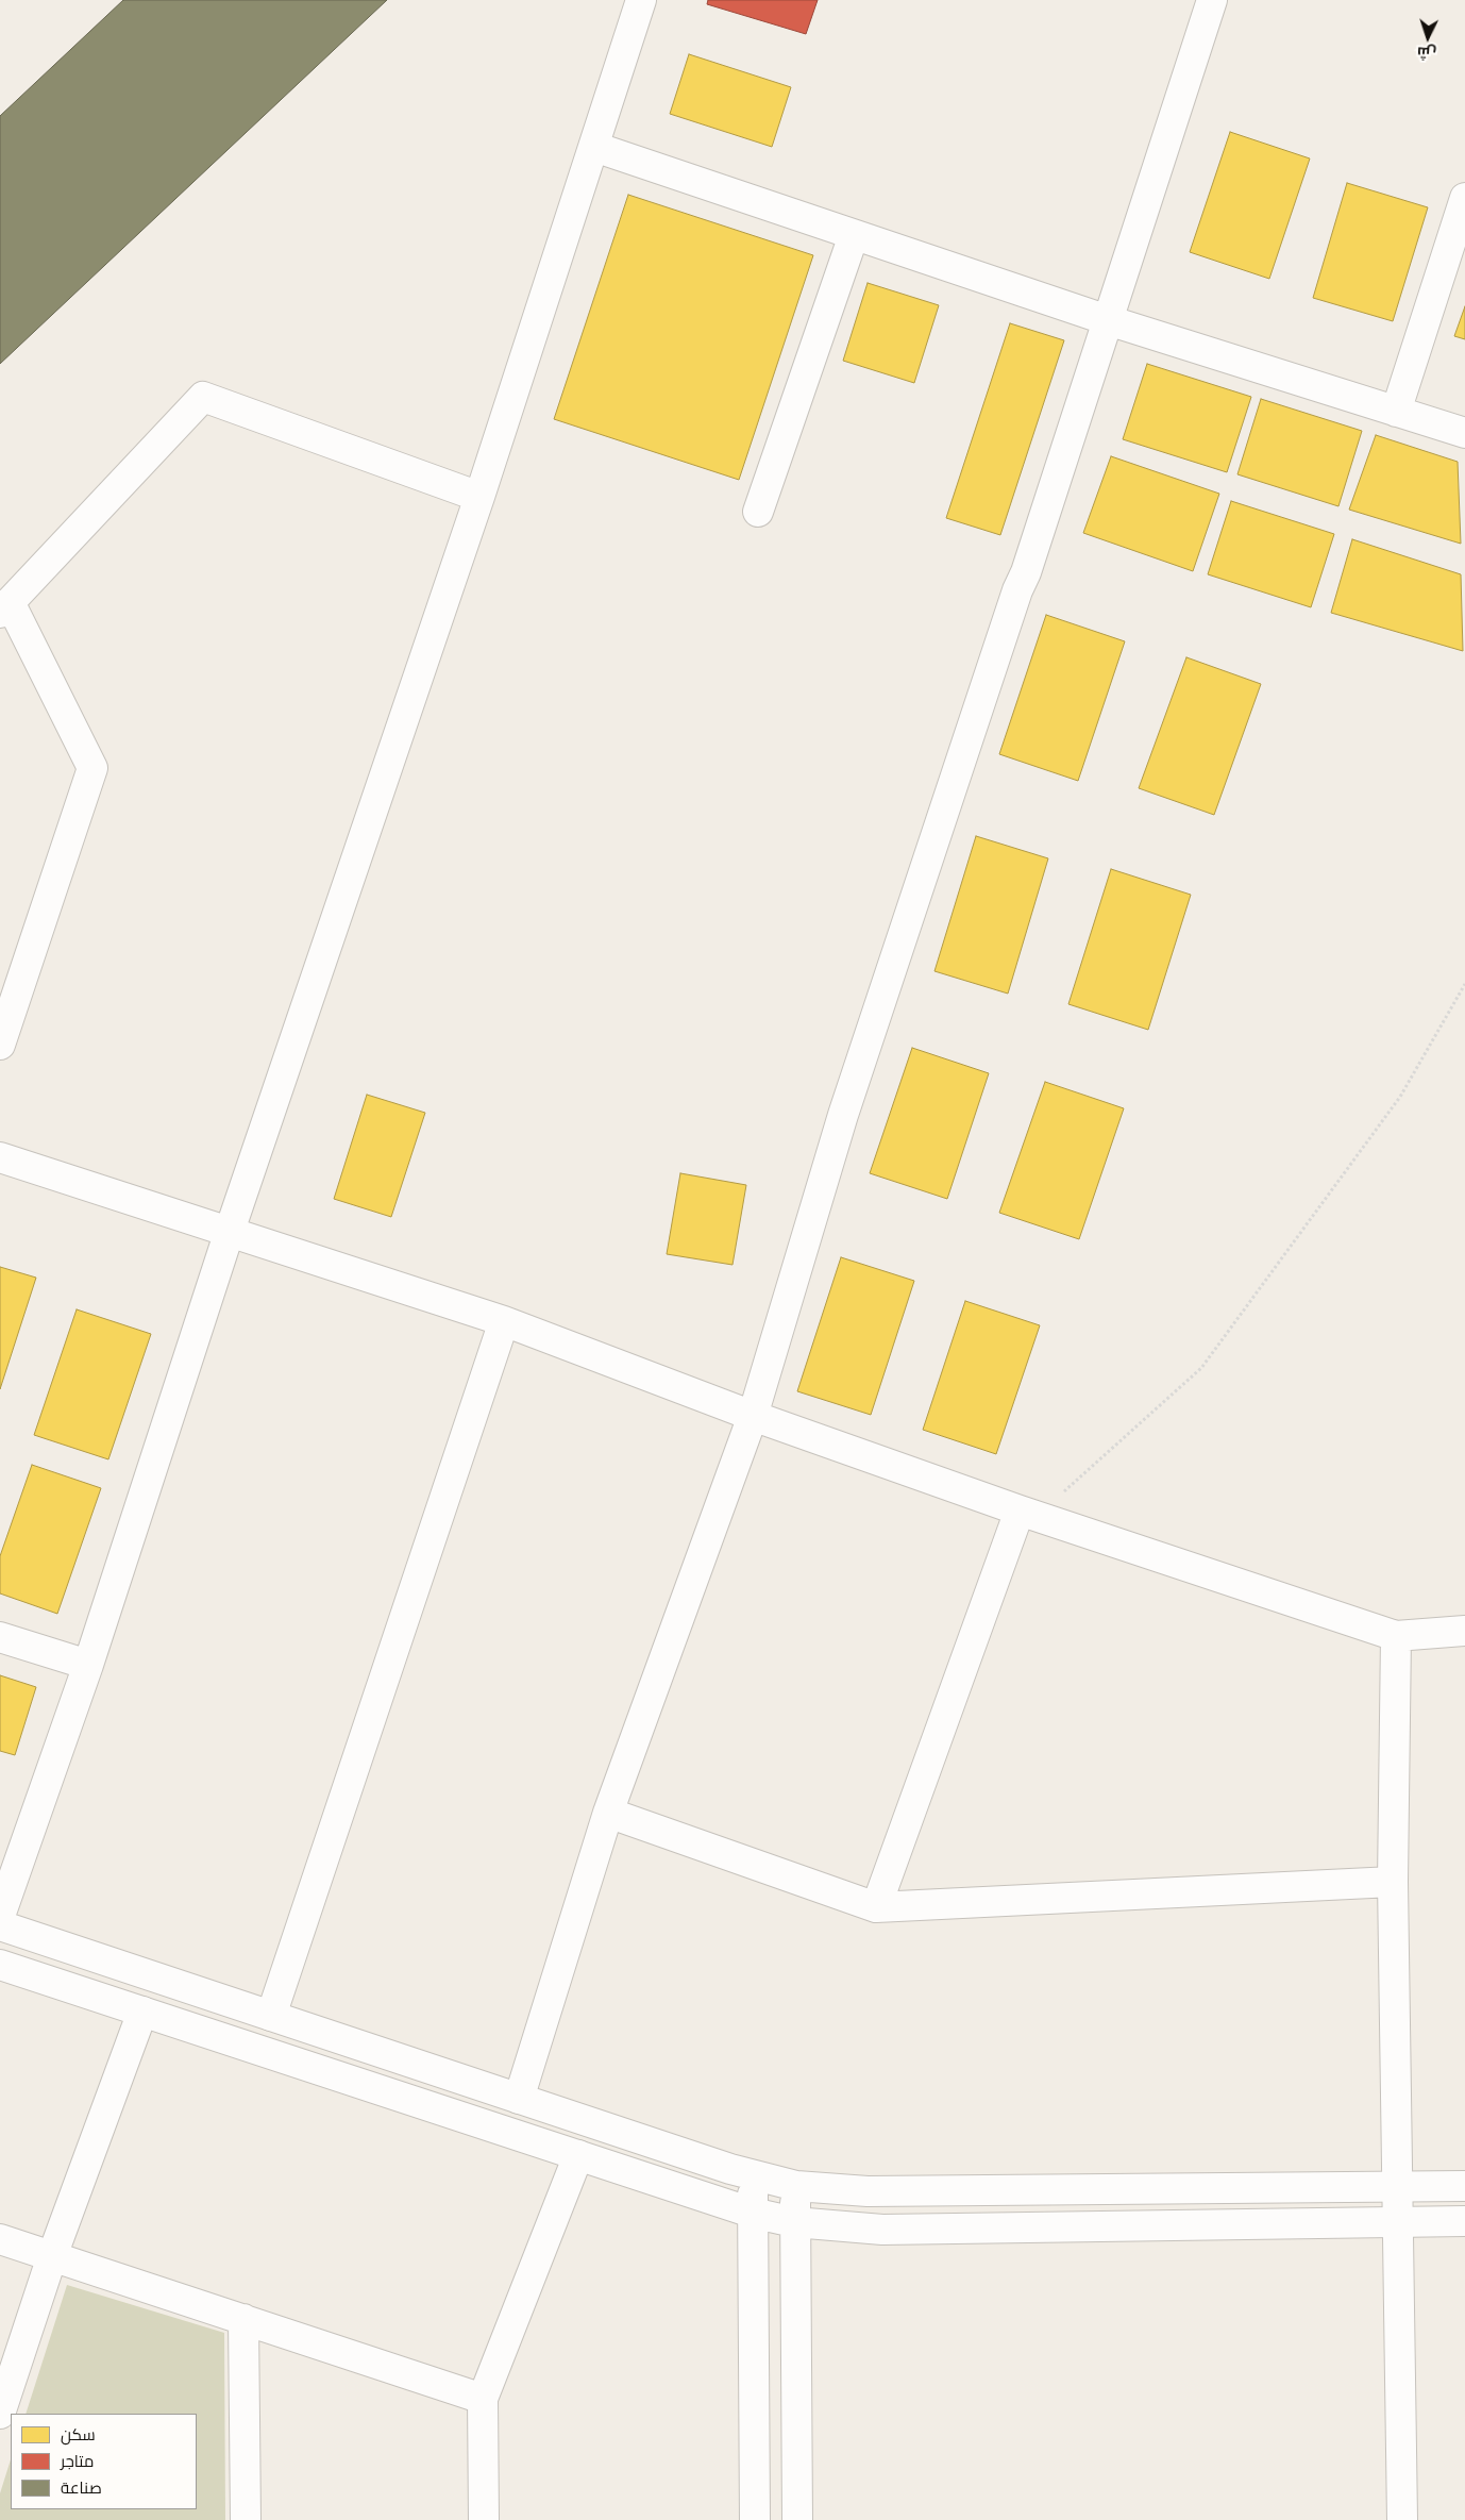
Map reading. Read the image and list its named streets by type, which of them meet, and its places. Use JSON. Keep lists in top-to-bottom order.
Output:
{
  "legend": ["سكن", "متاجر", "صناعة"],
  "north": "bottom"
}
